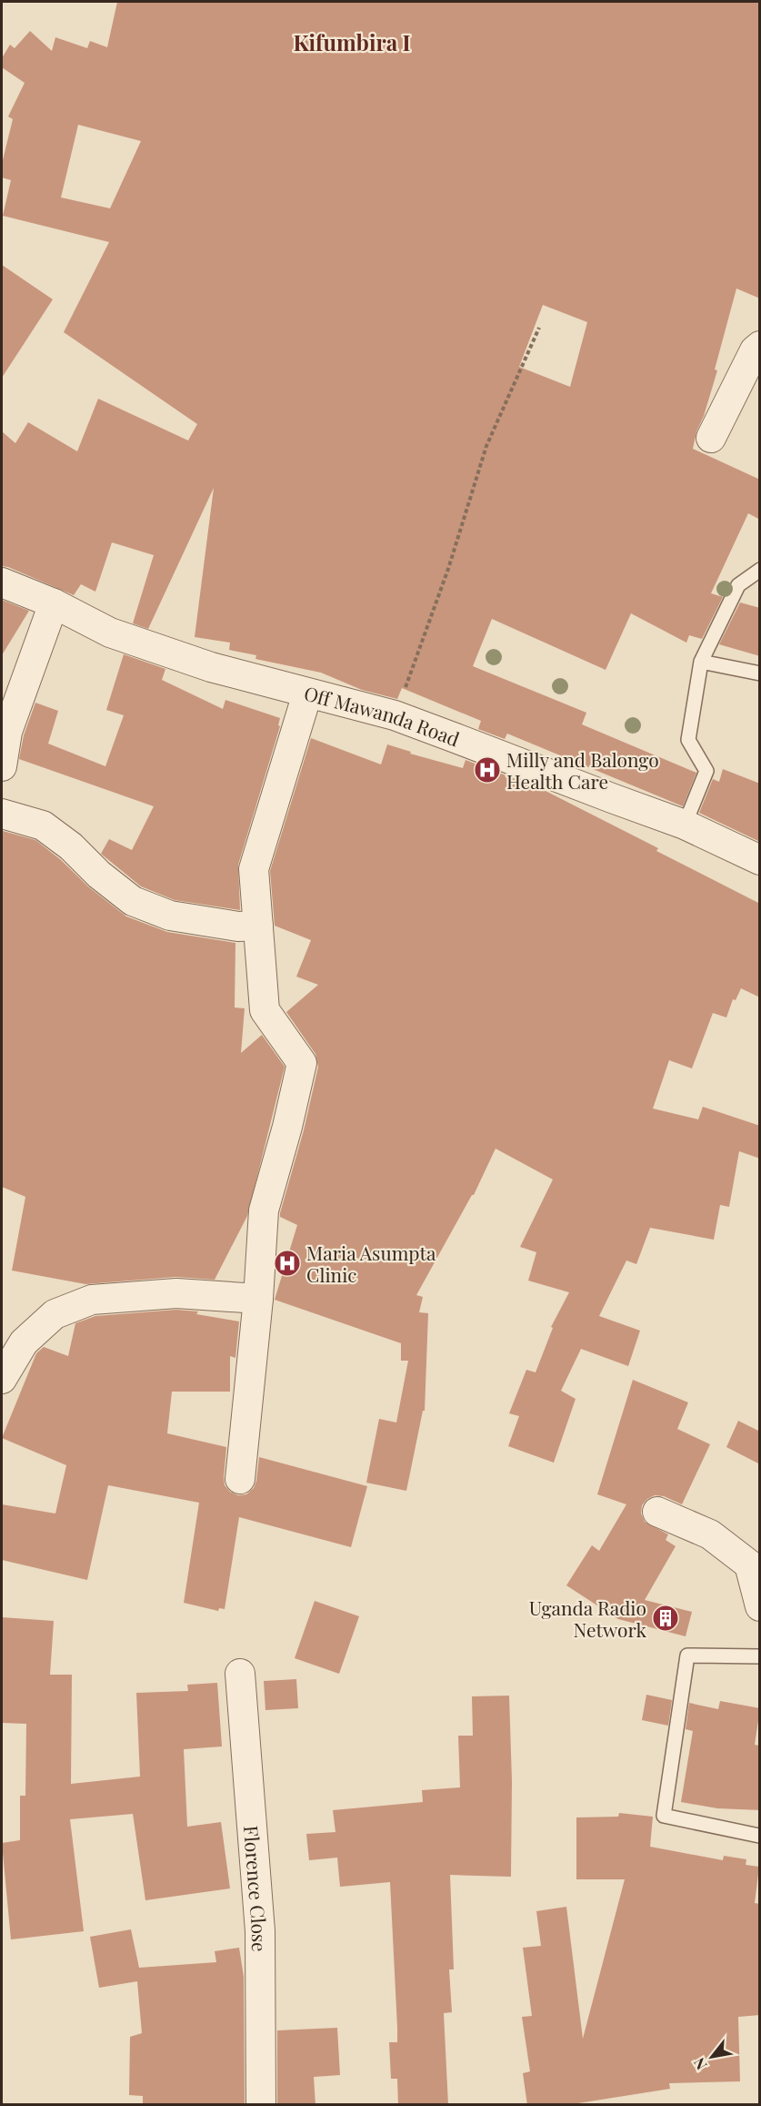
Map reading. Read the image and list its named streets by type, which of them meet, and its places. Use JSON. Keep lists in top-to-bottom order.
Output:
{
  "streets": {
    "street": ["Off Mawanda Road", "Florence Close"]
  },
  "districts": ["Kifumbira I"],
  "places": {
    "hospital": ["Milly and Balongo Health Care", "Maria Asumpta Clinic"],
    "building": ["Uganda Radio Network"]
  },
  "north": "bottom left"
}
